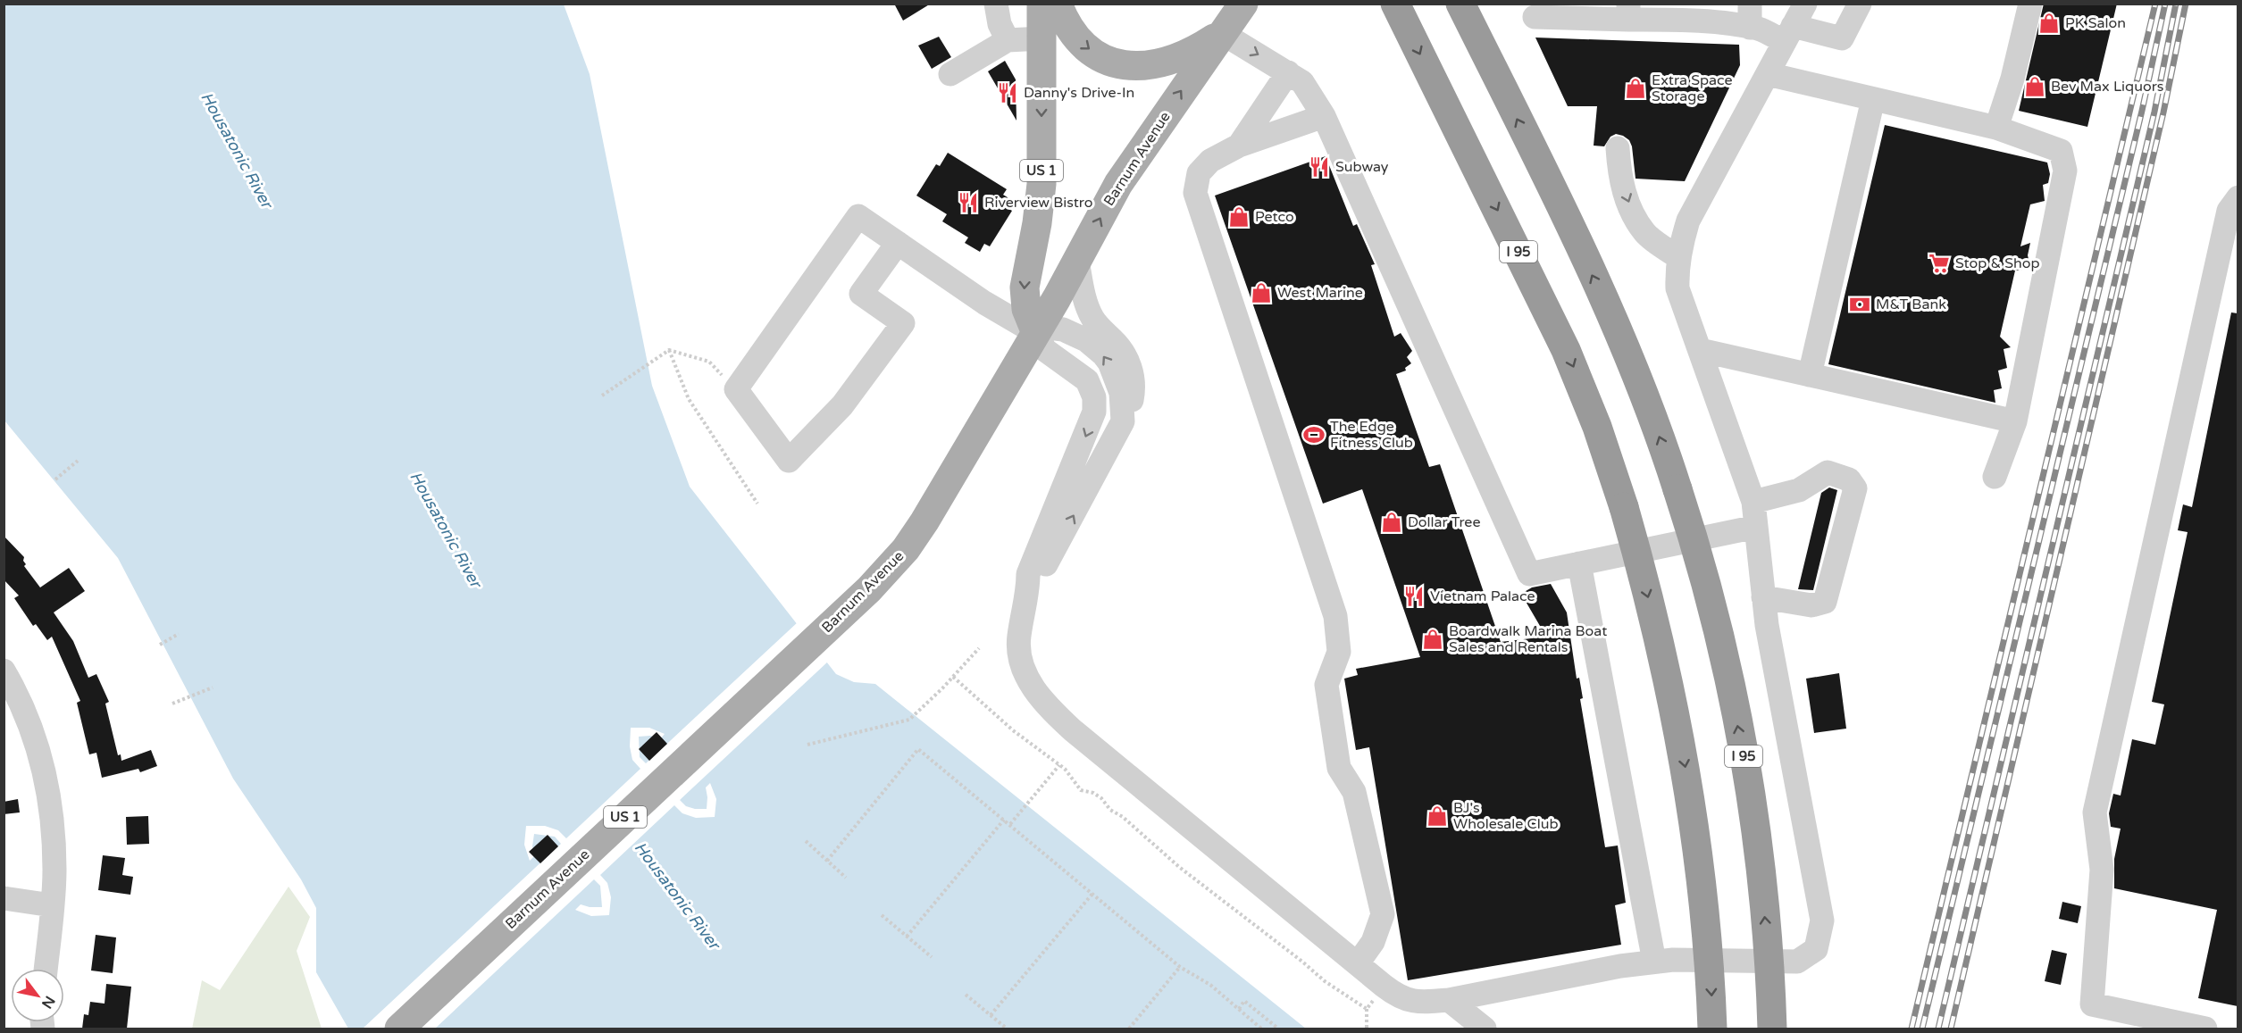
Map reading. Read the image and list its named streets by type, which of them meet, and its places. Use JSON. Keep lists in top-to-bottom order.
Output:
{
  "streets": {
    "highway": ["I 95"],
    "main road": ["Barnum Avenue", "US 1"]
  },
  "crossings": [
    ["Barnum Avenue", "US 1"]
  ],
  "water": ["Housatonic River"],
  "places": {
    "shop": [
      "PK Salon",
      "Bev Max Liquors",
      "Extra Space Storage",
      "Petco",
      "West Marine",
      "Dollar Tree",
      "Boardwalk Marina Boat Sales and Rentals",
      "BJ's Wholesale Club"
    ],
    "restaurant": [
      "Danny's Drive-In",
      "Subway",
      "Riverview Bistro",
      "Vietnam Palace"
    ],
    "supermarket": ["Stop & Shop"],
    "bank": ["M&T Bank"],
    "sports": ["The Edge Fitness Club"]
  },
  "north": "bottom right"
}
